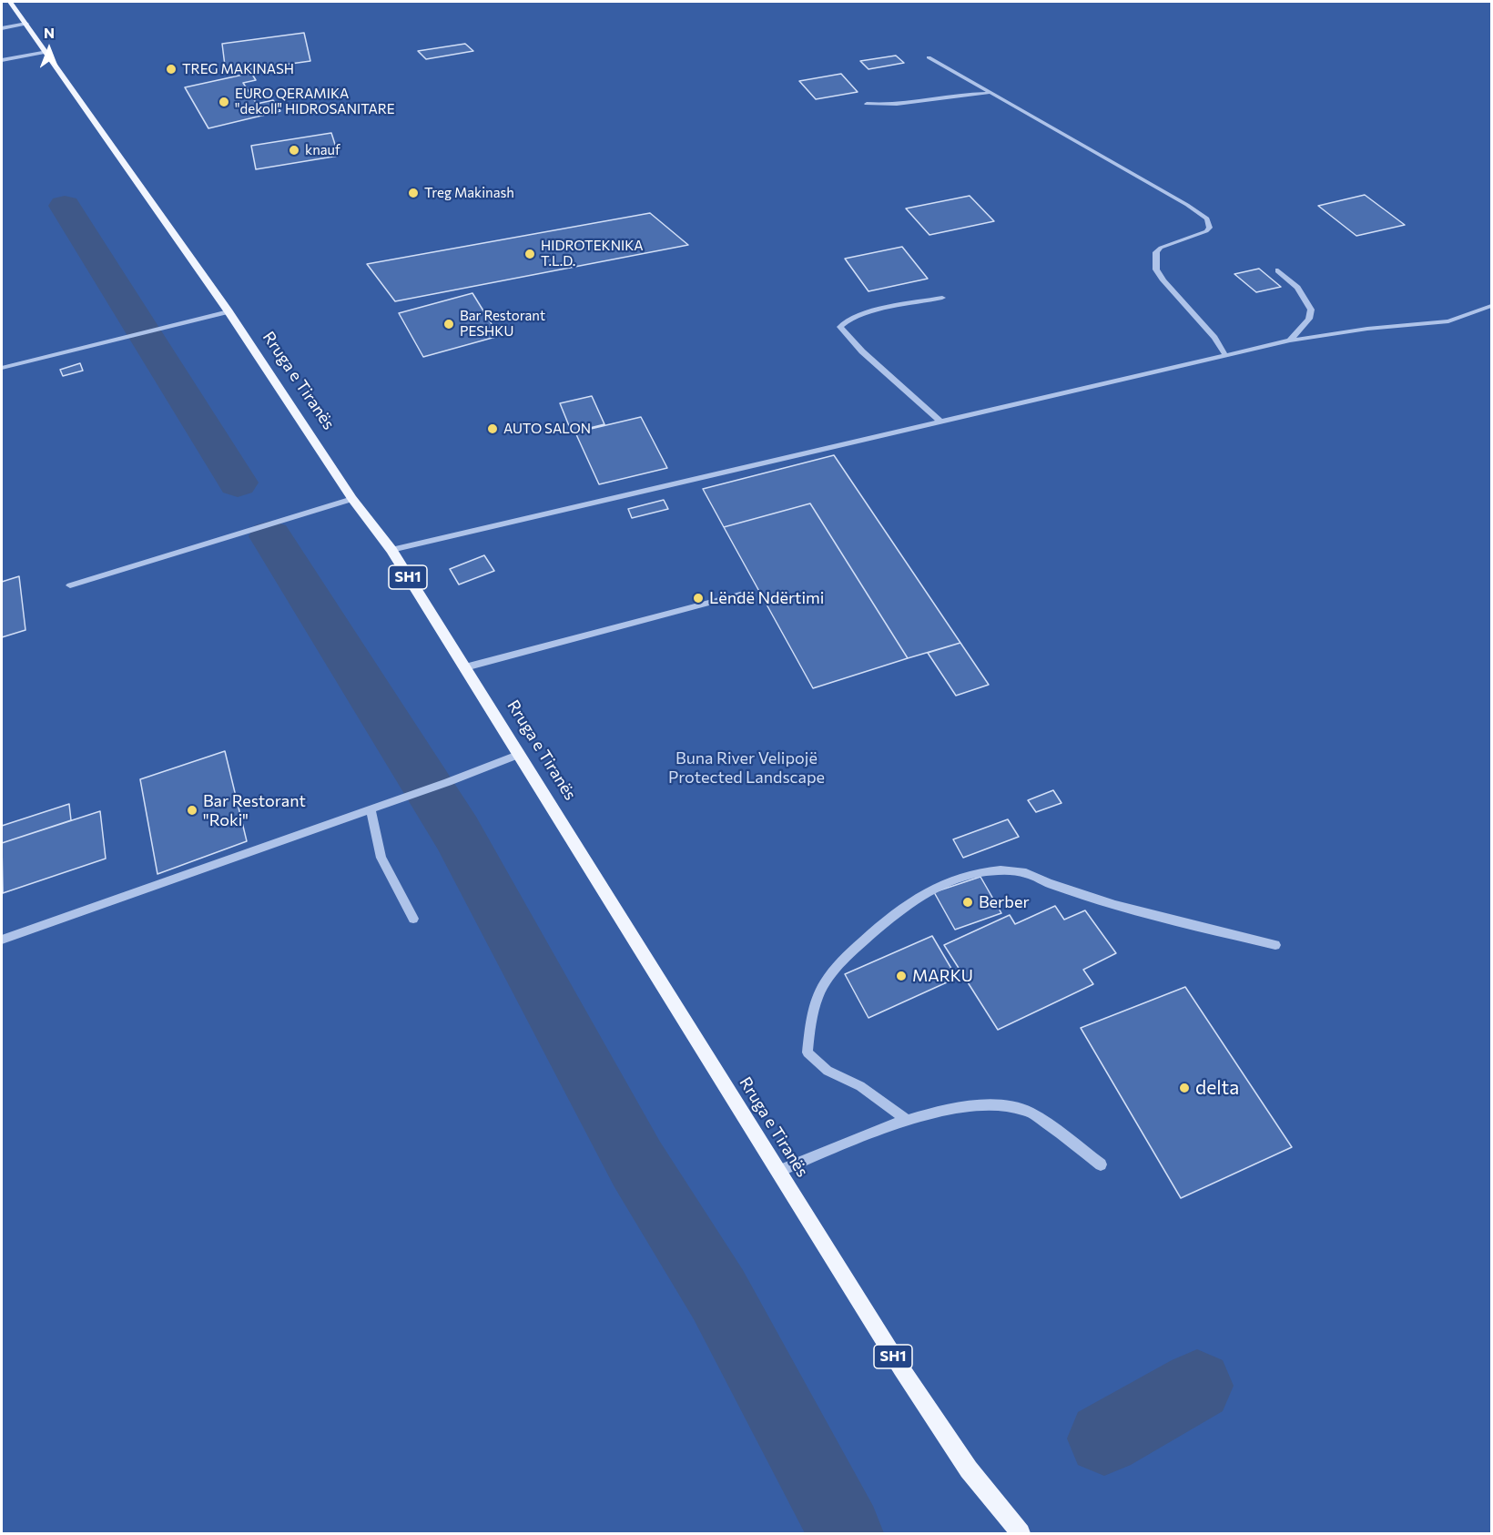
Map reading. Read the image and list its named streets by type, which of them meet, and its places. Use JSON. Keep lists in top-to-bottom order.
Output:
{
  "streets": {
    "main road": ["Rruga e Tiranës", "SH1"]
  },
  "parks": ["Buna River Velipojë Protected Landscape"],
  "places": [
    "TREG MAKINASH",
    "EURO QERAMIKA \"dekoll\" HIDROSANITARE",
    "knauf",
    "Treg Makinash",
    "HIDROTEKNIKA T.L.D.",
    "Bar Restorant PESHKU",
    "AUTO SALON",
    "Lëndë Ndërtimi",
    "Bar Restorant \"Roki\"",
    "Berber",
    "MARKU",
    "delta"
  ],
  "north": "top"
}
